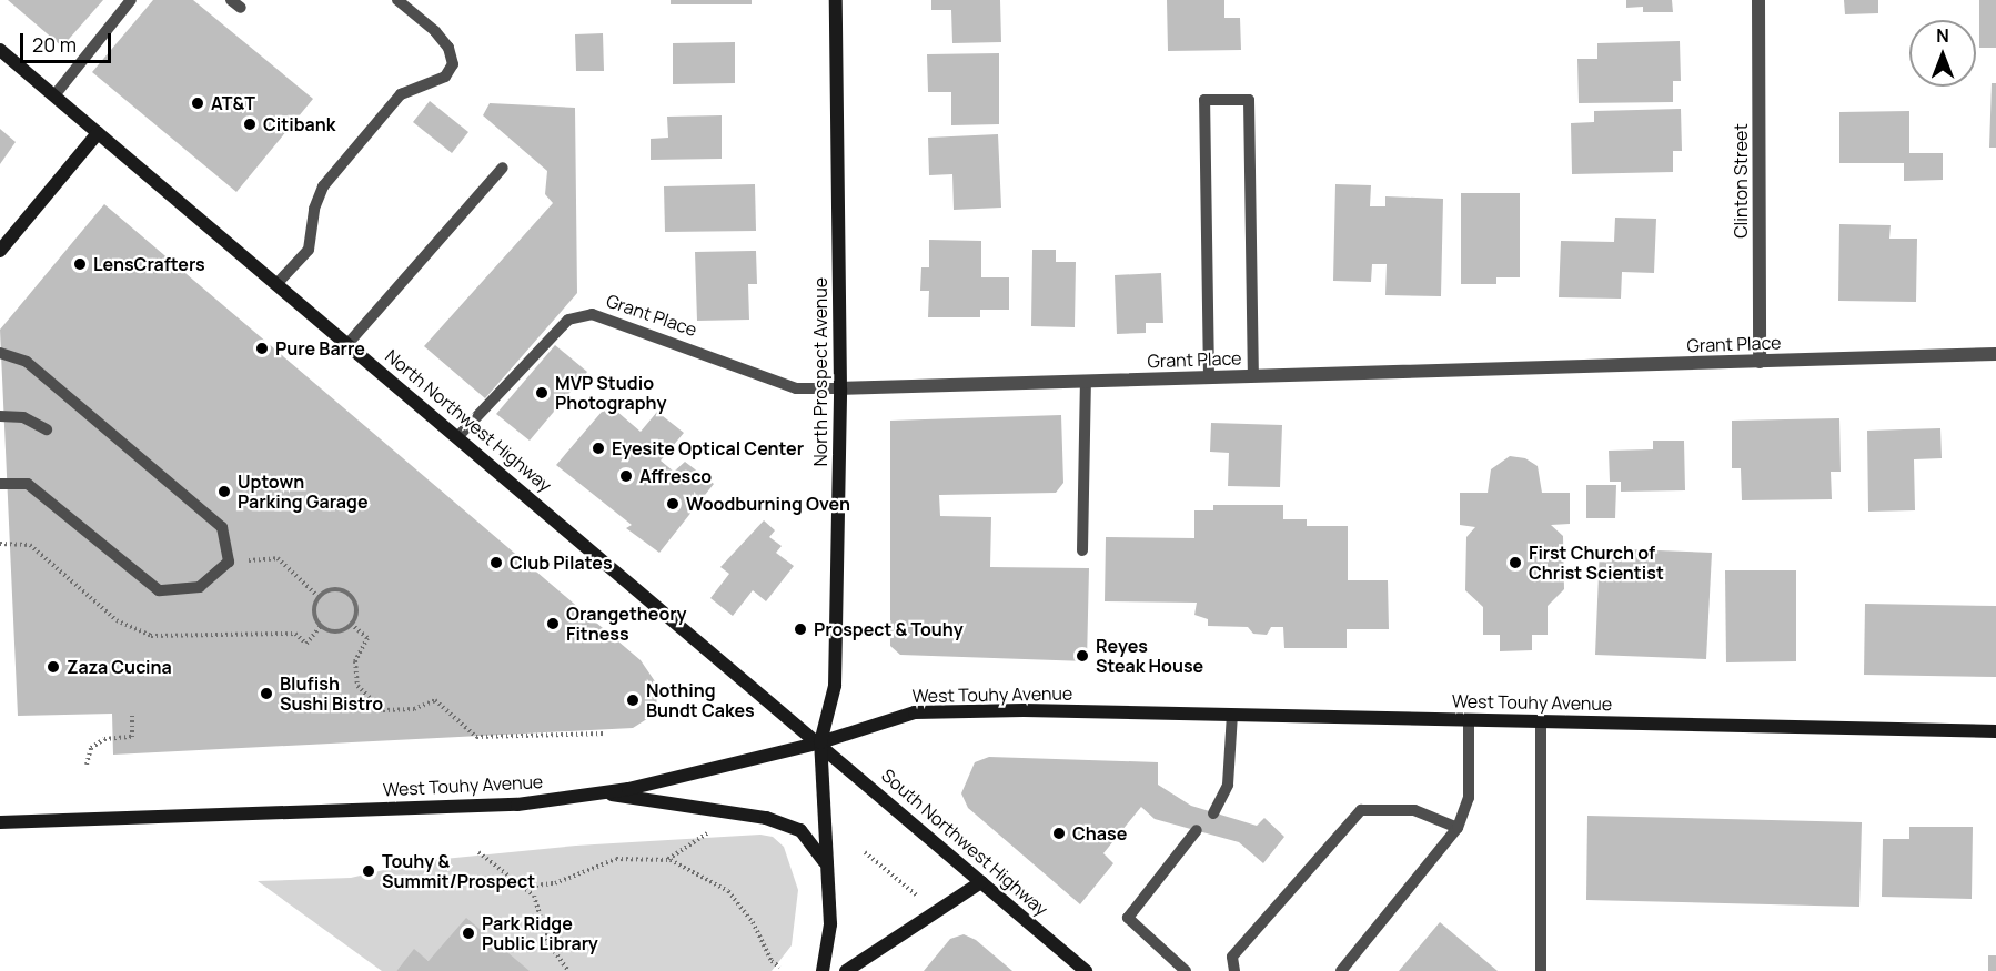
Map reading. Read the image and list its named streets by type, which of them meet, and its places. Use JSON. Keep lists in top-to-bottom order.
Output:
{
  "streets": {
    "main road": [
      "North Prospect Avenue",
      "North Northwest Highway",
      "West Touhy Avenue",
      "South Northwest Highway"
    ],
    "street": ["Clinton Street", "Grant Place"]
  },
  "crossings": [
    ["Clinton Street", "Grant Place"],
    ["Grant Place", "North Prospect Avenue"],
    ["Grant Place", "North Northwest Highway"],
    ["North Prospect Avenue", "North Northwest Highway"],
    ["North Prospect Avenue", "West Touhy Avenue"],
    ["North Prospect Avenue", "South Northwest Highway"],
    ["North Northwest Highway", "West Touhy Avenue"],
    ["North Northwest Highway", "South Northwest Highway"],
    ["West Touhy Avenue", "South Northwest Highway"]
  ],
  "places": [
    "AT&T",
    "Citibank",
    "LensCrafters",
    "Pure Barre",
    "MVP Studio Photography",
    "Eyesite Optical Center",
    "Affresco",
    "Uptown Parking Garage",
    "Woodburning Oven",
    "Club Pilates",
    "First Church of Christ Scientist",
    "Orangetheory Fitness",
    "Prospect & Touhy",
    "Reyes Steak House",
    "Zaza Cucina",
    "Blufish Sushi Bistro",
    "Nothing Bundt Cakes",
    "Chase",
    "Touhy & Summit/Prospect",
    "Park Ridge Public Library"
  ],
  "scale_bar": "20 m",
  "north": "top"
}
